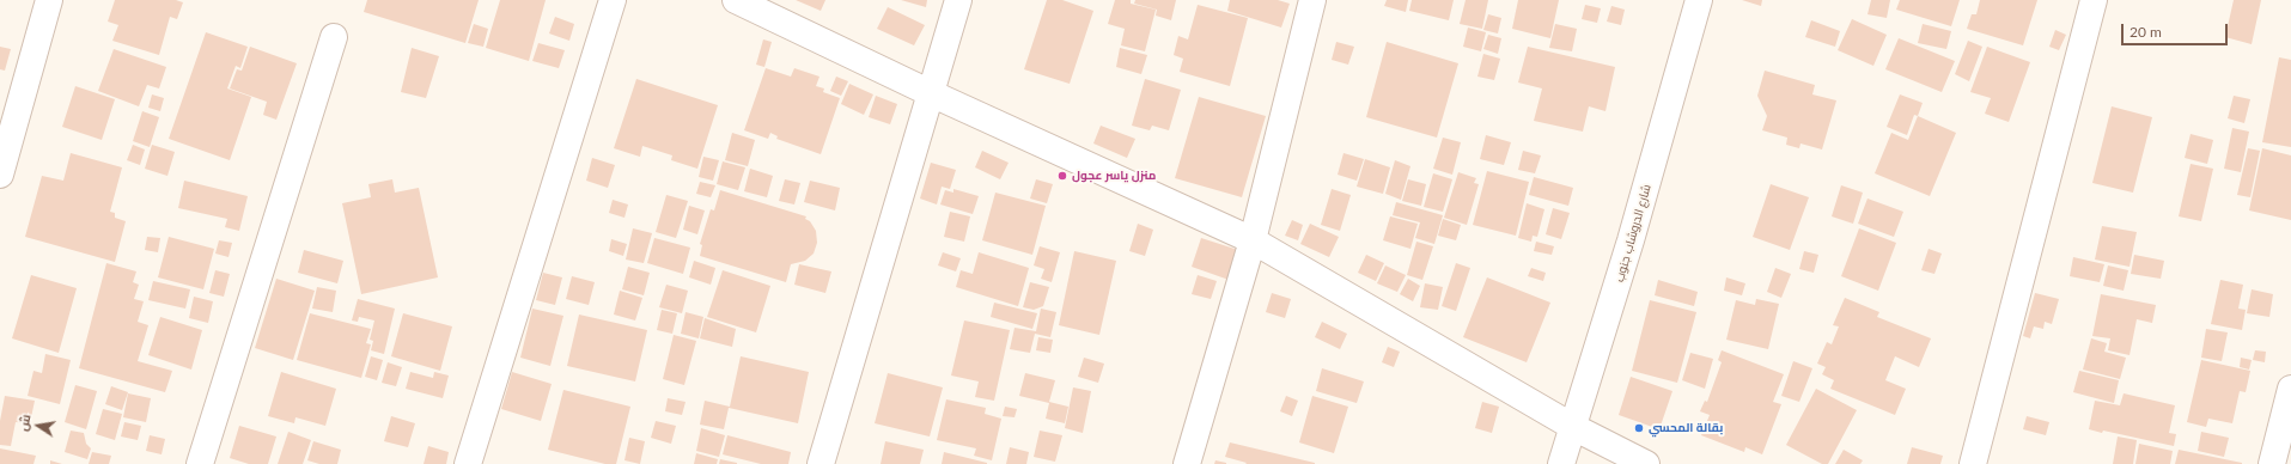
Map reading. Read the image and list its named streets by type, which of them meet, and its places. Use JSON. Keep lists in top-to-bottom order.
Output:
{
  "streets": {
    "street": ["شارع الدروشاب جنوب"]
  },
  "places": ["منزل ياسر عجول", "بقالة المحسي"],
  "scale_bar": "20 m",
  "north": "left"
}
